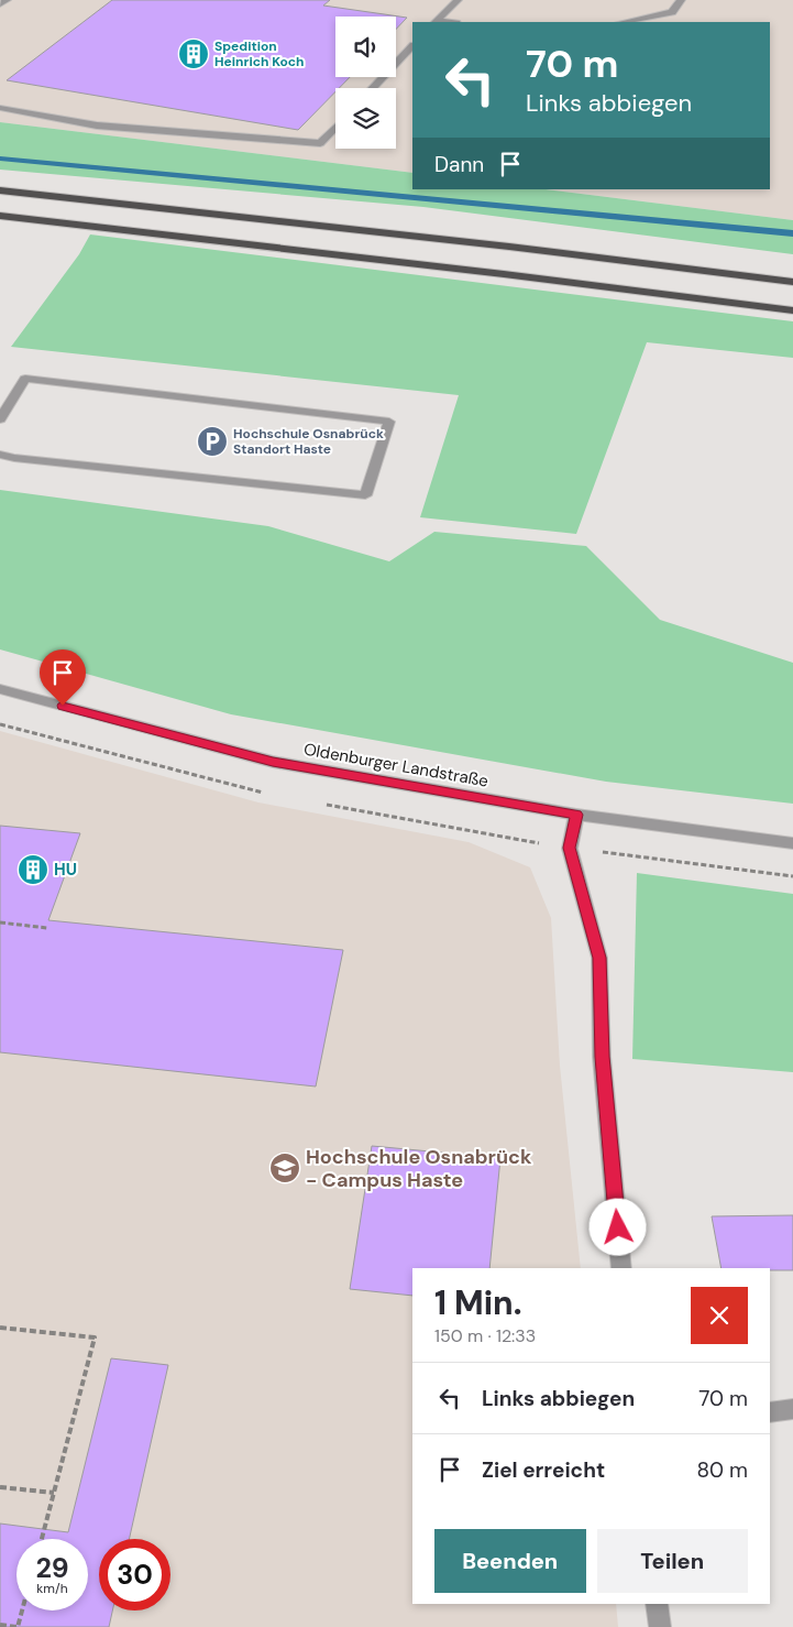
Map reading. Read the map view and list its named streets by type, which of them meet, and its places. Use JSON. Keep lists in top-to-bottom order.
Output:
{
  "streets": {
    "street": ["Oldenburger Landstraße"]
  },
  "places": {
    "building": ["Spedition Heinrich Koch", "HU"],
    "parking": ["Hochschule Osnabrück Standort Haste"],
    "school or university": ["Hochschule Osnabrück - Campus Haste"]
  },
  "page": {
    "turn": ["70 m", "Links abbiegen"],
    "then": "Dann",
    "heading": ["1 Min.", "150 m · 12:33"],
    "list": [
      {
        "name": "Links abbiegen",
        "value": "70 m"
      },
      {
        "name": "Ziel erreicht",
        "value": "80 m"
      }
    ],
    "buttons": ["Beenden", "Teilen"],
    "speed": "29 km/h",
    "limit": "30"
  }
}
